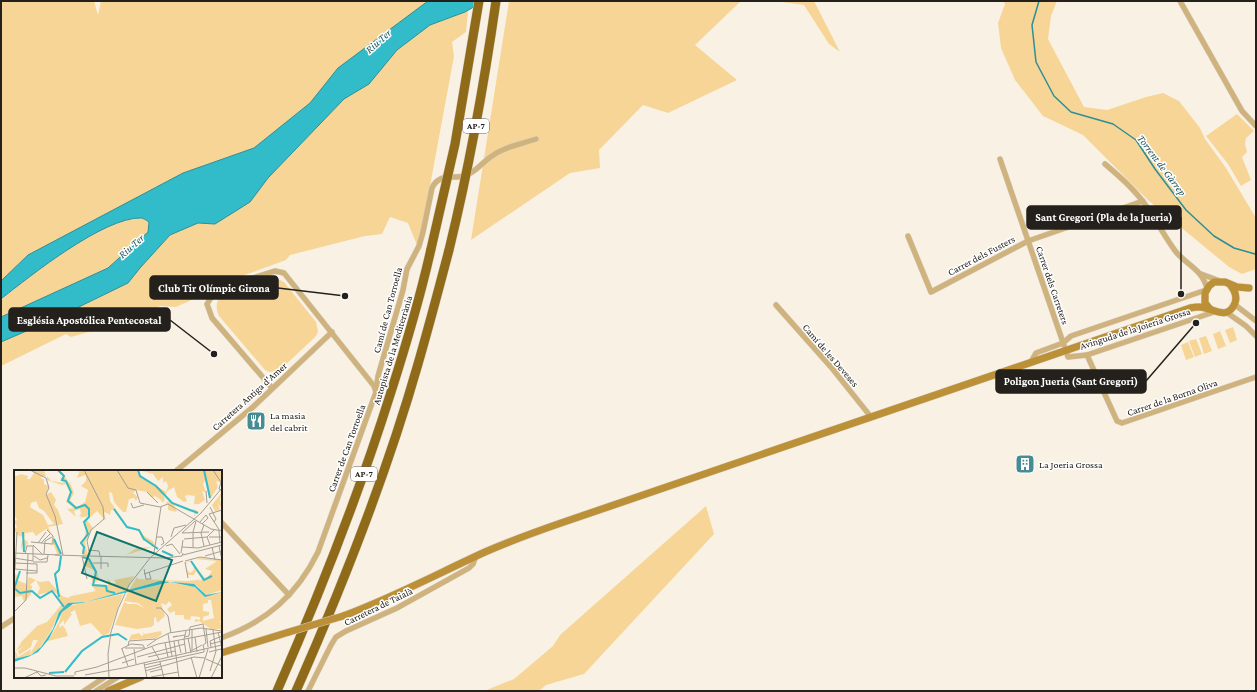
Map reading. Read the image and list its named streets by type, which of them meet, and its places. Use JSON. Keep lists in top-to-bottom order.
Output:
{
  "streets": {
    "highway": ["AP-7", "Autopista de la Mediterrània"],
    "street": [
      "Carrer dels Fusters",
      "Carrer dels Carreters",
      "Camí de Can Torroella",
      "Avinguda de la Joieria Grossa",
      "Camí de les Deveses",
      "Carretera Antiga d'Amer",
      "Carrer de la Borna Oliva",
      "Carrer de Can Torroella",
      "Carretera de Taialà"
    ]
  },
  "crossings": [
    ["Carrer dels Fusters", "Carrer dels Carreters"],
    ["Carrer dels Carreters", "Avinguda de la Joieria Grossa"],
    ["Camí de Can Torroella", "Carrer de Can Torroella"],
    ["Avinguda de la Joieria Grossa", "Carrer de la Borna Oliva"]
  ],
  "water": ["Riu Ter", "Torrent de Gàrrep"],
  "places": {
    "other": [
      "Sant Gregori (Pla de la Jueria)",
      "Club Tir Olímpic Girona",
      "Poligon Jueria (Sant Gregori)",
      "Església Apostólica Pentecostal"
    ],
    "restaurant": ["La masia del cabrit"],
    "building": ["La Joeria Grossa"]
  }
}
